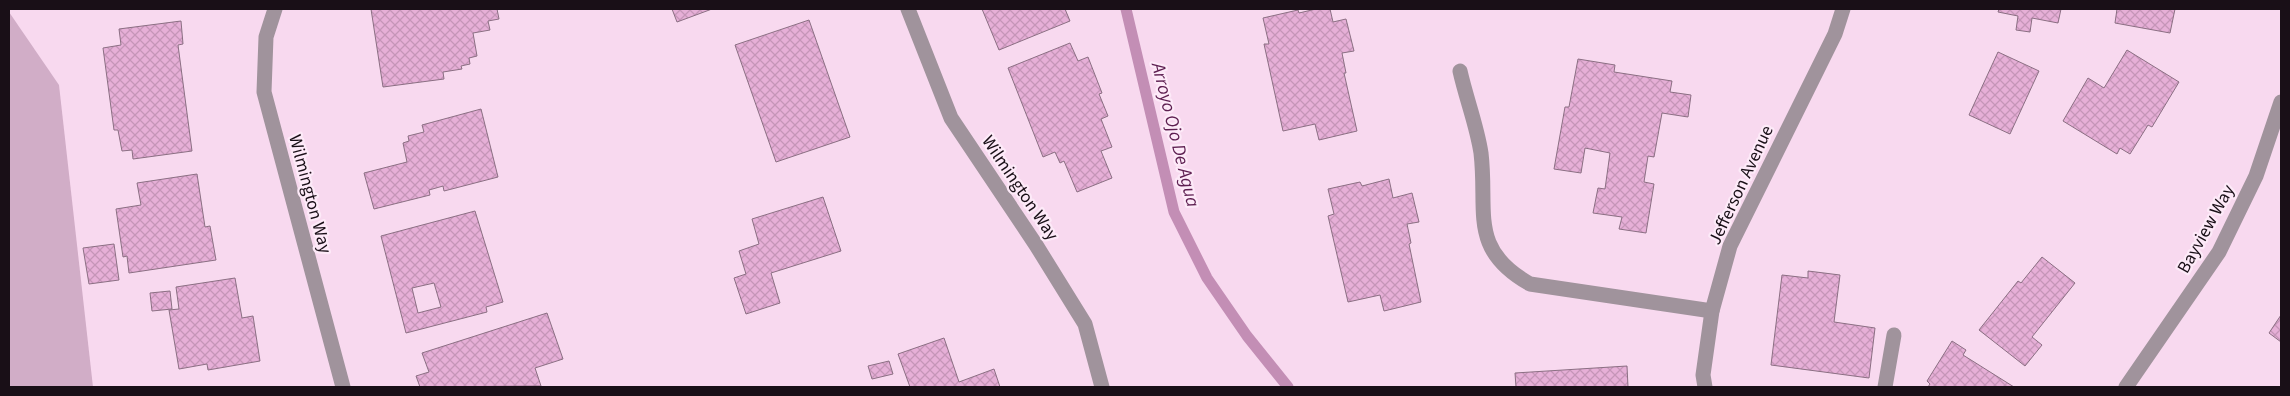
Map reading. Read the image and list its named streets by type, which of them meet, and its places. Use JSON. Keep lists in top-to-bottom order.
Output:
{
  "streets": {
    "street": ["Jefferson Avenue", "Wilmington Way", "Bayview Way"]
  },
  "water": ["Arroyo Ojo De Agua"]
}
